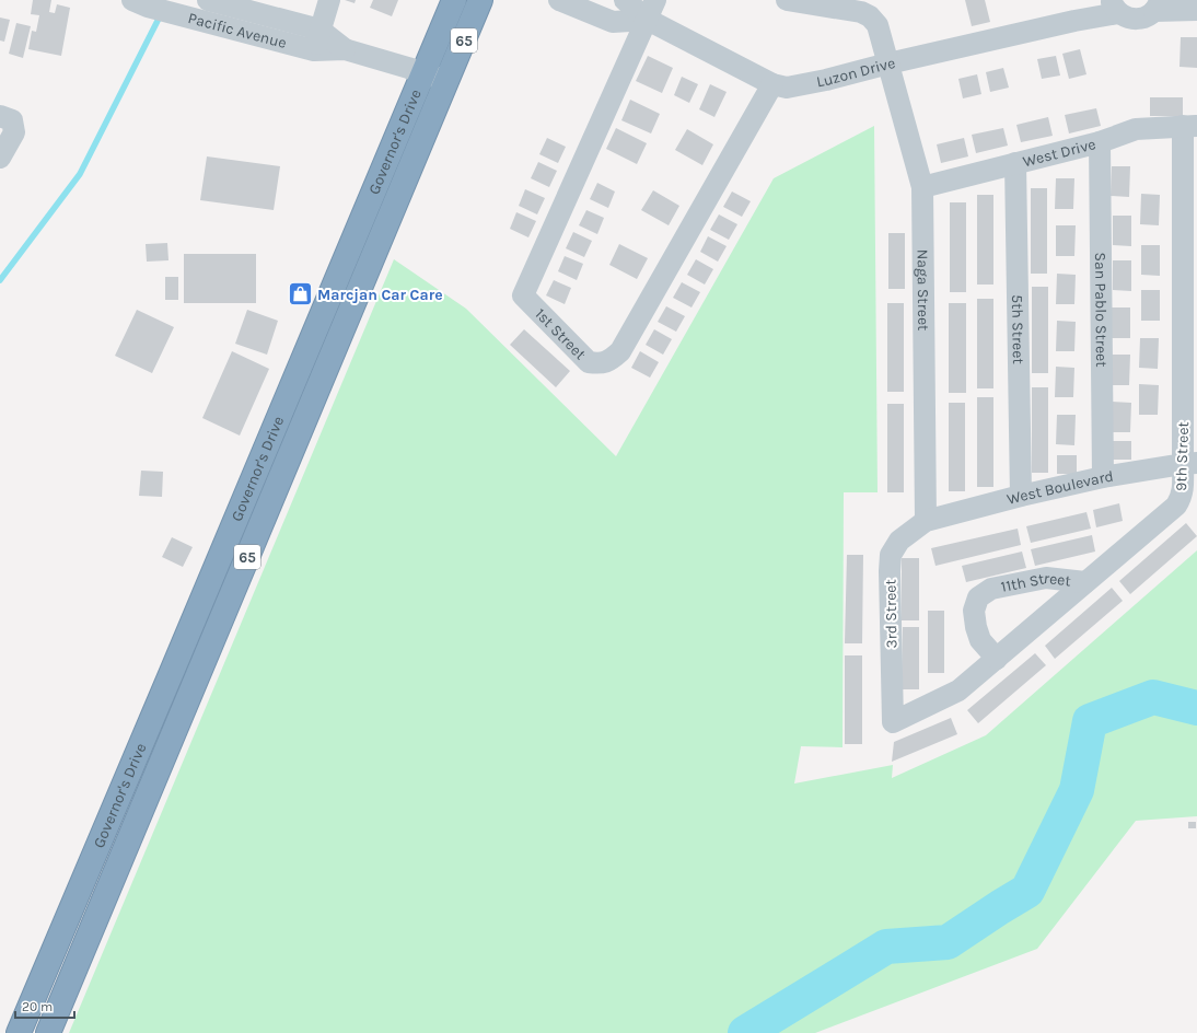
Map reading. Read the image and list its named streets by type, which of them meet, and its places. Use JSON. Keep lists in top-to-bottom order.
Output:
{
  "streets": {
    "highway": ["65", "Governor's Drive"],
    "street": [
      "Pacific Avenue",
      "Luzon Drive",
      "West Drive",
      "Naga Street",
      "San Pablo Street",
      "5th Street",
      "1st Street",
      "9th Street",
      "West Boulevard",
      "11th Street",
      "3rd Street"
    ]
  },
  "crossings": [
    ["Pacific Avenue", "Governor's Drive"],
    ["Luzon Drive", "Naga Street"],
    ["Luzon Drive", "1st Street"],
    ["West Drive", "Naga Street"],
    ["West Drive", "San Pablo Street"],
    ["West Drive", "5th Street"],
    ["West Drive", "9th Street"],
    ["Naga Street", "West Boulevard"],
    ["Naga Street", "3rd Street"],
    ["San Pablo Street", "West Boulevard"],
    ["5th Street", "West Boulevard"],
    ["9th Street", "West Boulevard"],
    ["9th Street", "11th Street"],
    ["9th Street", "3rd Street"],
    ["West Boulevard", "3rd Street"]
  ],
  "places": {
    "shop": ["Marcjan Car Care"]
  },
  "scale_bar": "20 m"
}
